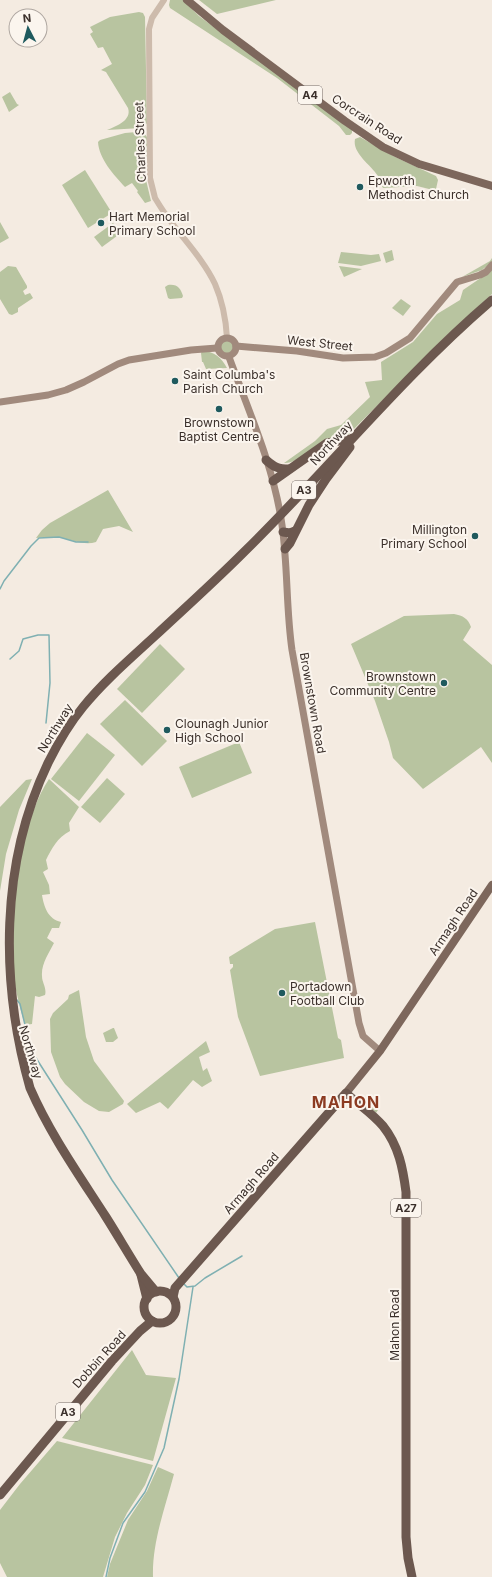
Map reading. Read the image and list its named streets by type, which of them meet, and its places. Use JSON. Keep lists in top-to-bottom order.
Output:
{
  "streets": {
    "highway": [
      "Northway",
      "A3",
      "Armagh Road",
      "A27",
      "Mahon Road",
      "Dobbin Road"
    ],
    "main road": [
      "A4",
      "Corcrain Road",
      "West Street",
      "Brownstown Road"
    ],
    "street": ["Charles Street"]
  },
  "crossings": [
    ["Charles Street", "West Street"],
    ["Charles Street", "Brownstown Road"],
    ["West Street", "Brownstown Road"],
    ["Northway", "A3"],
    ["Northway", "Armagh Road"],
    ["Northway", "Dobbin Road"],
    ["A3", "Armagh Road"],
    ["A3", "Dobbin Road"],
    ["Brownstown Road", "Armagh Road"],
    ["Armagh Road", "Mahon Road"],
    ["Armagh Road", "Dobbin Road"]
  ],
  "districts": ["MAHON"],
  "places": [
    "Epworth Methodist Church",
    "Hart Memorial Primary School",
    "Saint Columba's Parish Church",
    "Brownstown Baptist Centre",
    "Millington Primary School",
    "Brownstown Community Centre",
    "Clounagh Junior High School",
    "Portadown Football Club"
  ],
  "north": "top"
}
